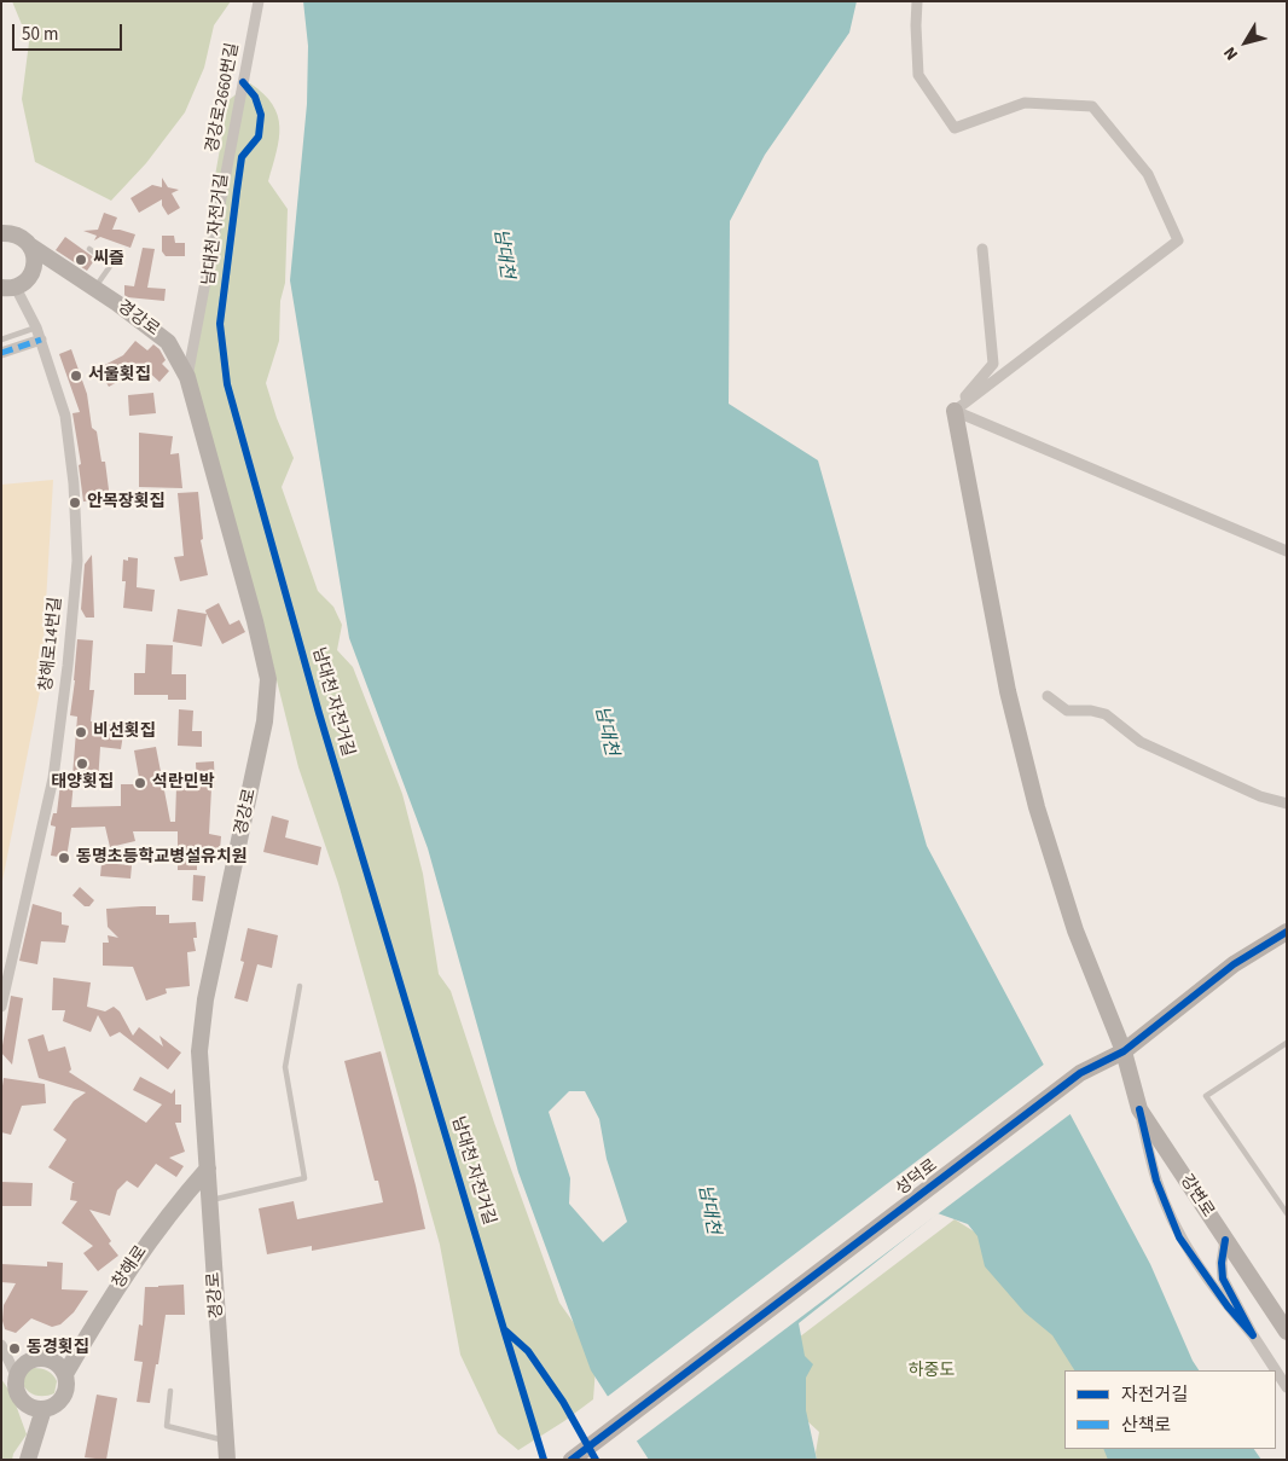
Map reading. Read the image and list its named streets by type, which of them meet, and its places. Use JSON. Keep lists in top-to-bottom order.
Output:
{
  "streets": {
    "street": [
      "경강로2660번길",
      "경강로",
      "창해로14번길",
      "성덕로",
      "강변로",
      "창해로"
    ],
    "cycle path": ["남대천 자전거길"]
  },
  "crossings": [
    ["경강로2660번길", "경강로"],
    ["경강로", "창해로"],
    ["성덕로", "강변로"]
  ],
  "water": ["남대천"],
  "parks": ["하중도"],
  "places": [
    "씨즐",
    "서울횟집",
    "안목장횟집",
    "비선횟집",
    "태양횟집",
    "석란민박",
    "동명초등학교병설유치원",
    "동경횟집"
  ],
  "legend": ["자전거길", "산책로"],
  "scale_bar": "50 m",
  "north": "bottom left"
}
